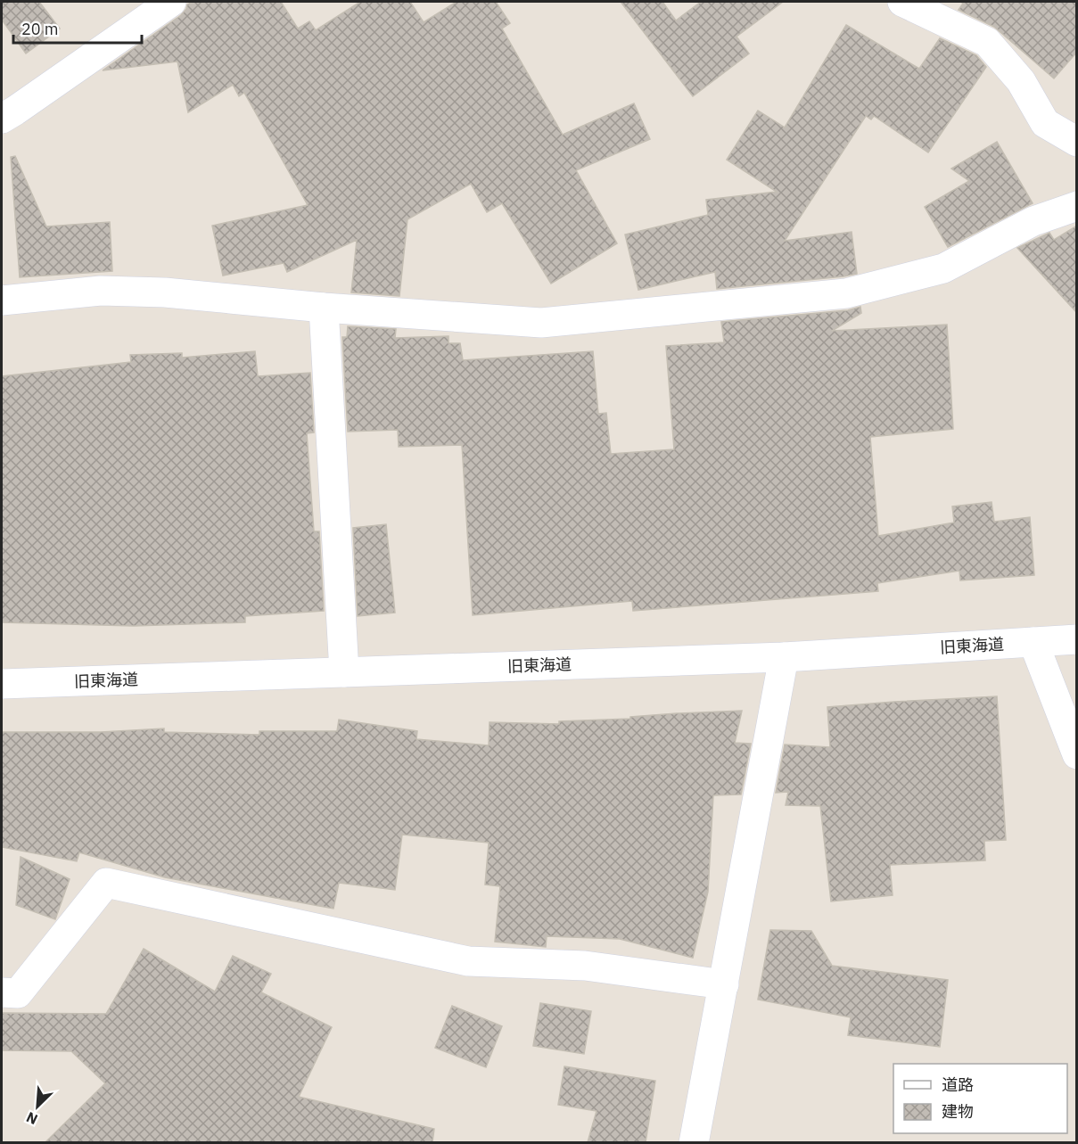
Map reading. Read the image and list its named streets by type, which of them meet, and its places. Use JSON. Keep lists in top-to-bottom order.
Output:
{
  "streets": {
    "street": ["旧東海道"]
  },
  "legend": ["道路", "建物"],
  "scale_bar": "20 m",
  "north": "bottom left"
}
